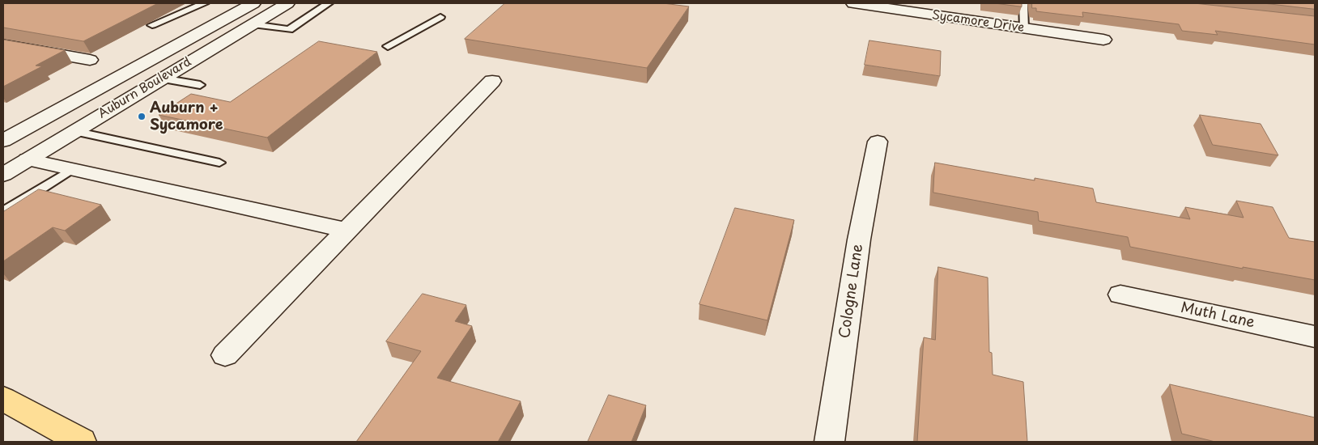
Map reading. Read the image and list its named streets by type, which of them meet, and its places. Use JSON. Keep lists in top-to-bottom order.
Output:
{
  "streets": {
    "street": [
      "Sycamore Drive",
      "Auburn Boulevard",
      "Cologne Lane",
      "Muth Lane"
    ]
  },
  "places": ["Auburn + Sycamore"]
}
